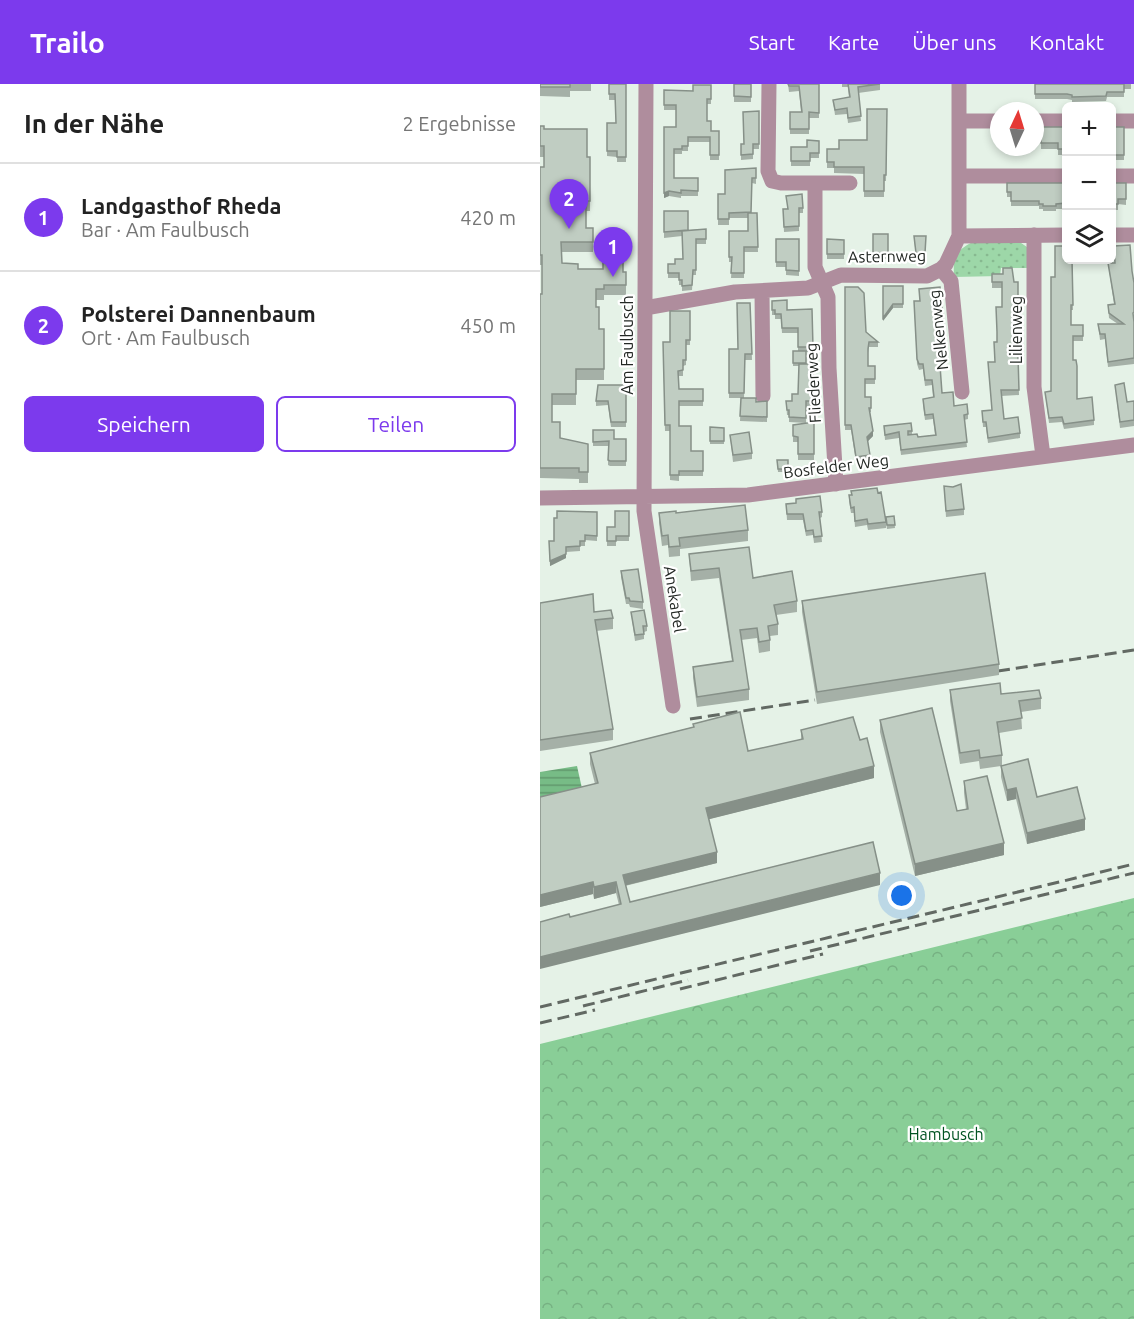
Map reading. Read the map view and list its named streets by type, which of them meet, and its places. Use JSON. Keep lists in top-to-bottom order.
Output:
{
  "streets": {
    "street": [
      "Asternweg",
      "Nelkenweg",
      "Lilienweg",
      "Am Faulbusch",
      "Fliederweg",
      "Bosfelder Weg",
      "Anekabel"
    ]
  },
  "crossings": [
    ["Asternweg", "Nelkenweg"],
    ["Asternweg", "Am Faulbusch"],
    ["Asternweg", "Fliederweg"],
    ["Lilienweg", "Bosfelder Weg"],
    ["Am Faulbusch", "Bosfelder Weg"],
    ["Am Faulbusch", "Anekabel"],
    ["Fliederweg", "Bosfelder Weg"],
    ["Bosfelder Weg", "Anekabel"]
  ],
  "parks": ["Hambusch"],
  "north": "top",
  "page": {
    "header": "Trailo",
    "nav": [
      "Start",
      "Karte",
      "Über uns",
      "Kontakt"
    ],
    "heading": ["In der Nähe", "2 Ergebnisse"],
    "map_buttons": ["+", "−"],
    "list": [
      {
        "mark": "1",
        "name": "Landgasthof Rheda",
        "note": "Bar · Am Faulbusch",
        "value": "420 m"
      },
      {
        "mark": "2",
        "name": "Polsterei Dannenbaum",
        "note": "Ort · Am Faulbusch",
        "value": "450 m"
      }
    ],
    "pins": ["2", "1"],
    "buttons": ["Speichern", "Teilen"]
  }
}
